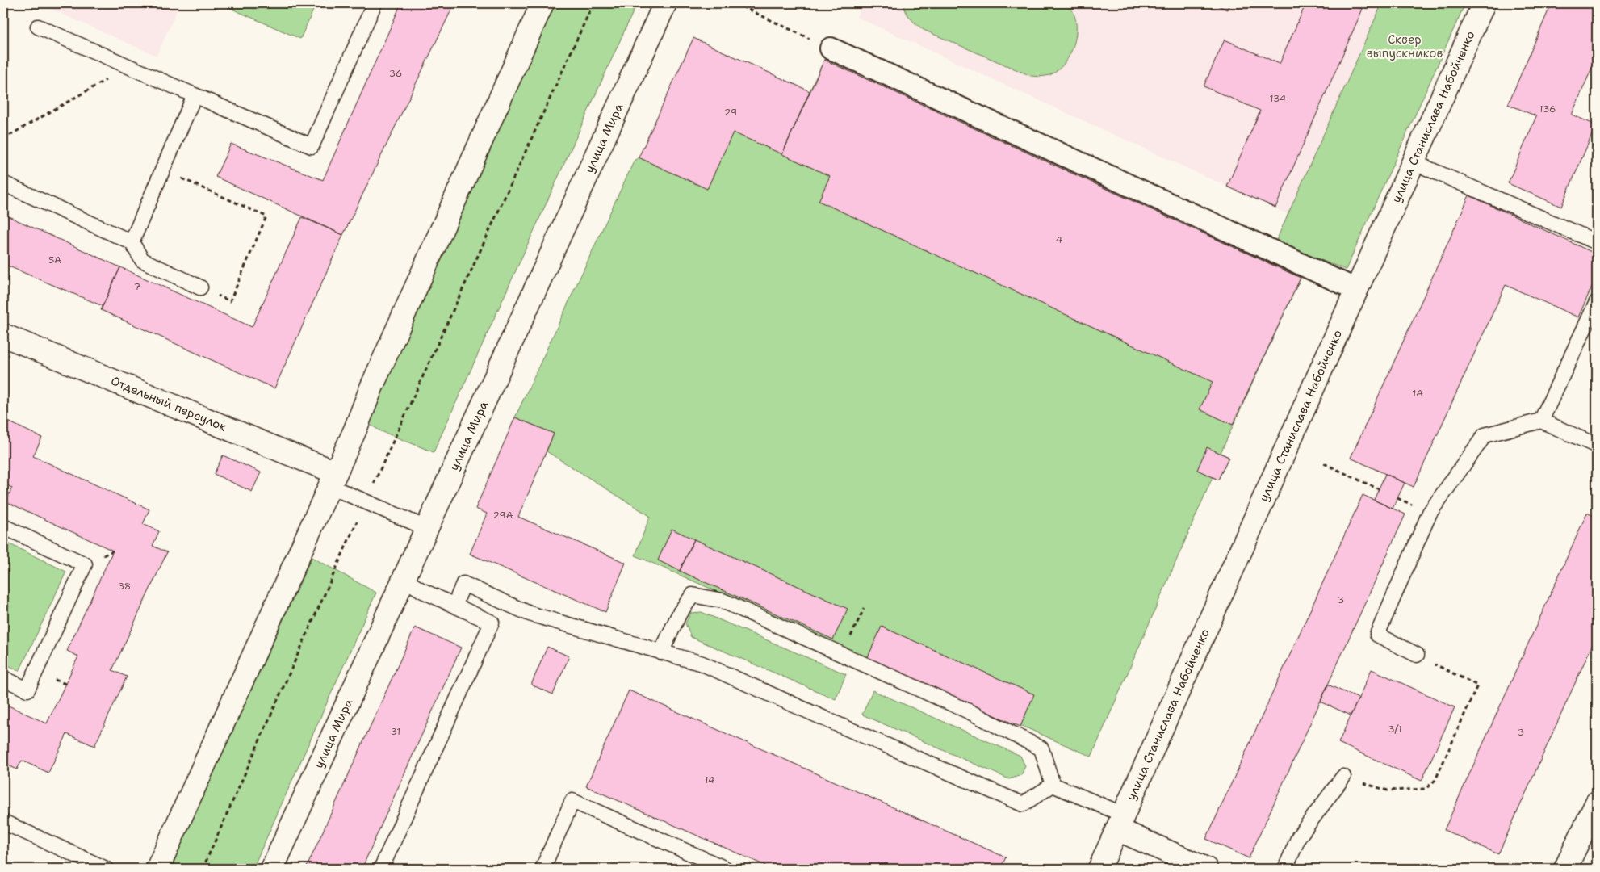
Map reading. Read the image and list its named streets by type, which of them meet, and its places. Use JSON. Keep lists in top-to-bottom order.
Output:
{
  "streets": {
    "street": ["улица Станислава Набойченко", "улица Мира", "Отдельный переулок"]
  },
  "parks": ["Сквер выпускников"],
  "house_numbers": [
    "36",
    "134",
    "136",
    "29",
    "4",
    "5А",
    "7",
    "1А",
    "29А",
    "38",
    "3",
    "3/1",
    "31",
    "3",
    "14"
  ]
}
